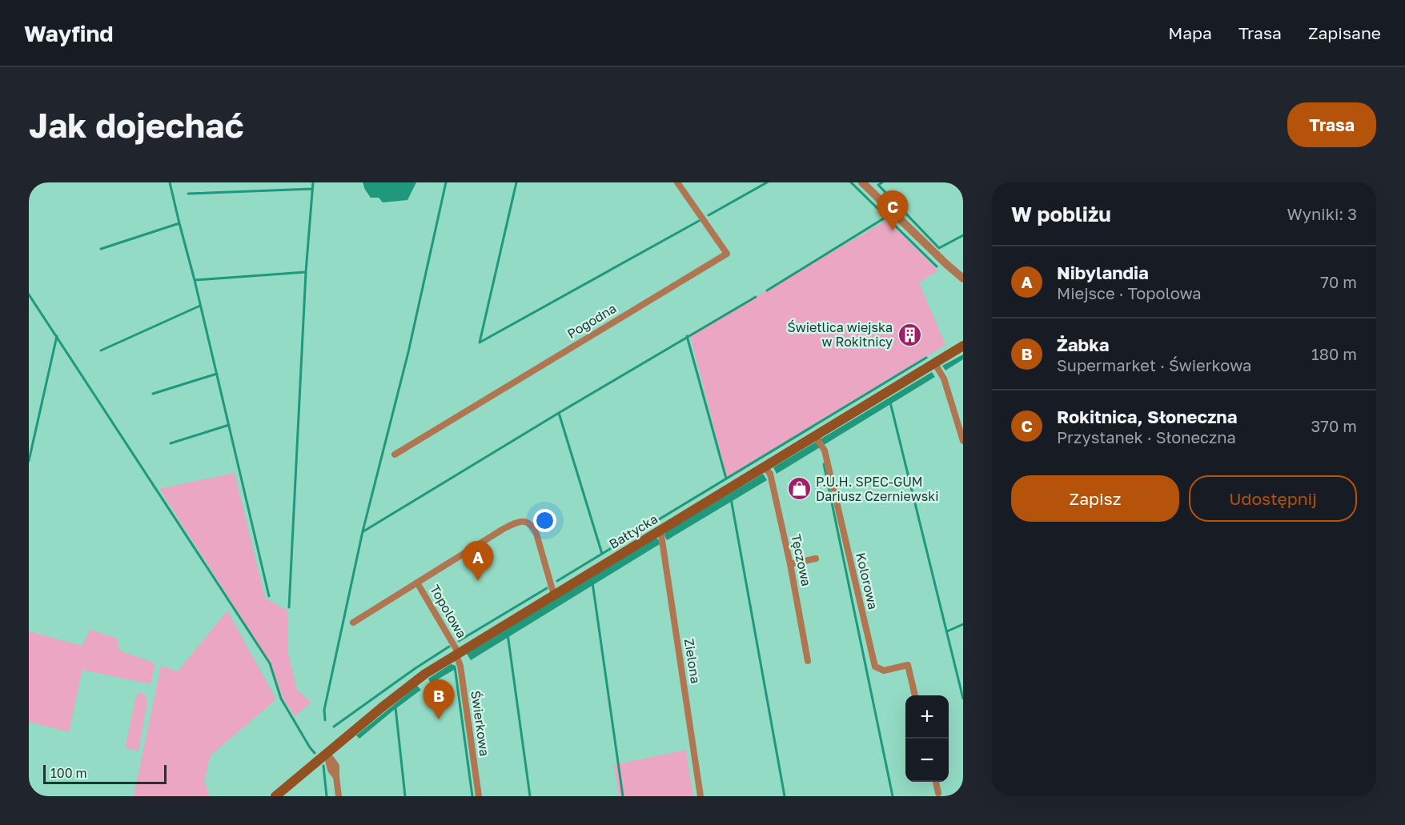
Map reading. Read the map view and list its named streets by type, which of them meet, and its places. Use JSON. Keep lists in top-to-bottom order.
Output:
{
  "streets": {
    "main road": ["Bałtycka"],
    "street": [
      "Pogodna",
      "Tęczowa",
      "Kolorowa",
      "Topolowa",
      "Zielona",
      "Świerkowa"
    ]
  },
  "crossings": [
    ["Bałtycka", "Tęczowa"],
    ["Bałtycka", "Kolorowa"],
    ["Bałtycka", "Topolowa"],
    ["Bałtycka", "Zielona"],
    ["Bałtycka", "Świerkowa"],
    ["Topolowa", "Świerkowa"]
  ],
  "places": {
    "building": ["Świetlica wiejska w Rokitnicy"],
    "shop": ["P.U.H. SPEC-GUM Dariusz Czerniewski"]
  },
  "scale_bar": "100 m",
  "page": {
    "header": "Wayfind",
    "nav": ["Mapa", "Trasa", "Zapisane"],
    "buttons": [
      "Trasa",
      ["Zapisz", "Udostępnij"]
    ],
    "title": "Jak dojechać",
    "heading": ["W pobliżu", "Wyniki: 3"],
    "pins": ["C", "A", "B"],
    "list": [
      {
        "mark": "A",
        "name": "Nibylandia",
        "note": "Miejsce · Topolowa",
        "value": "70 m"
      },
      {
        "mark": "B",
        "name": "Żabka",
        "note": "Supermarket · Świerkowa",
        "value": "180 m"
      },
      {
        "mark": "C",
        "name": "Rokitnica, Słoneczna",
        "note": "Przystanek · Słoneczna",
        "value": "370 m"
      }
    ],
    "map_buttons": ["+", "−"],
    "scale": "100 m"
  }
}
